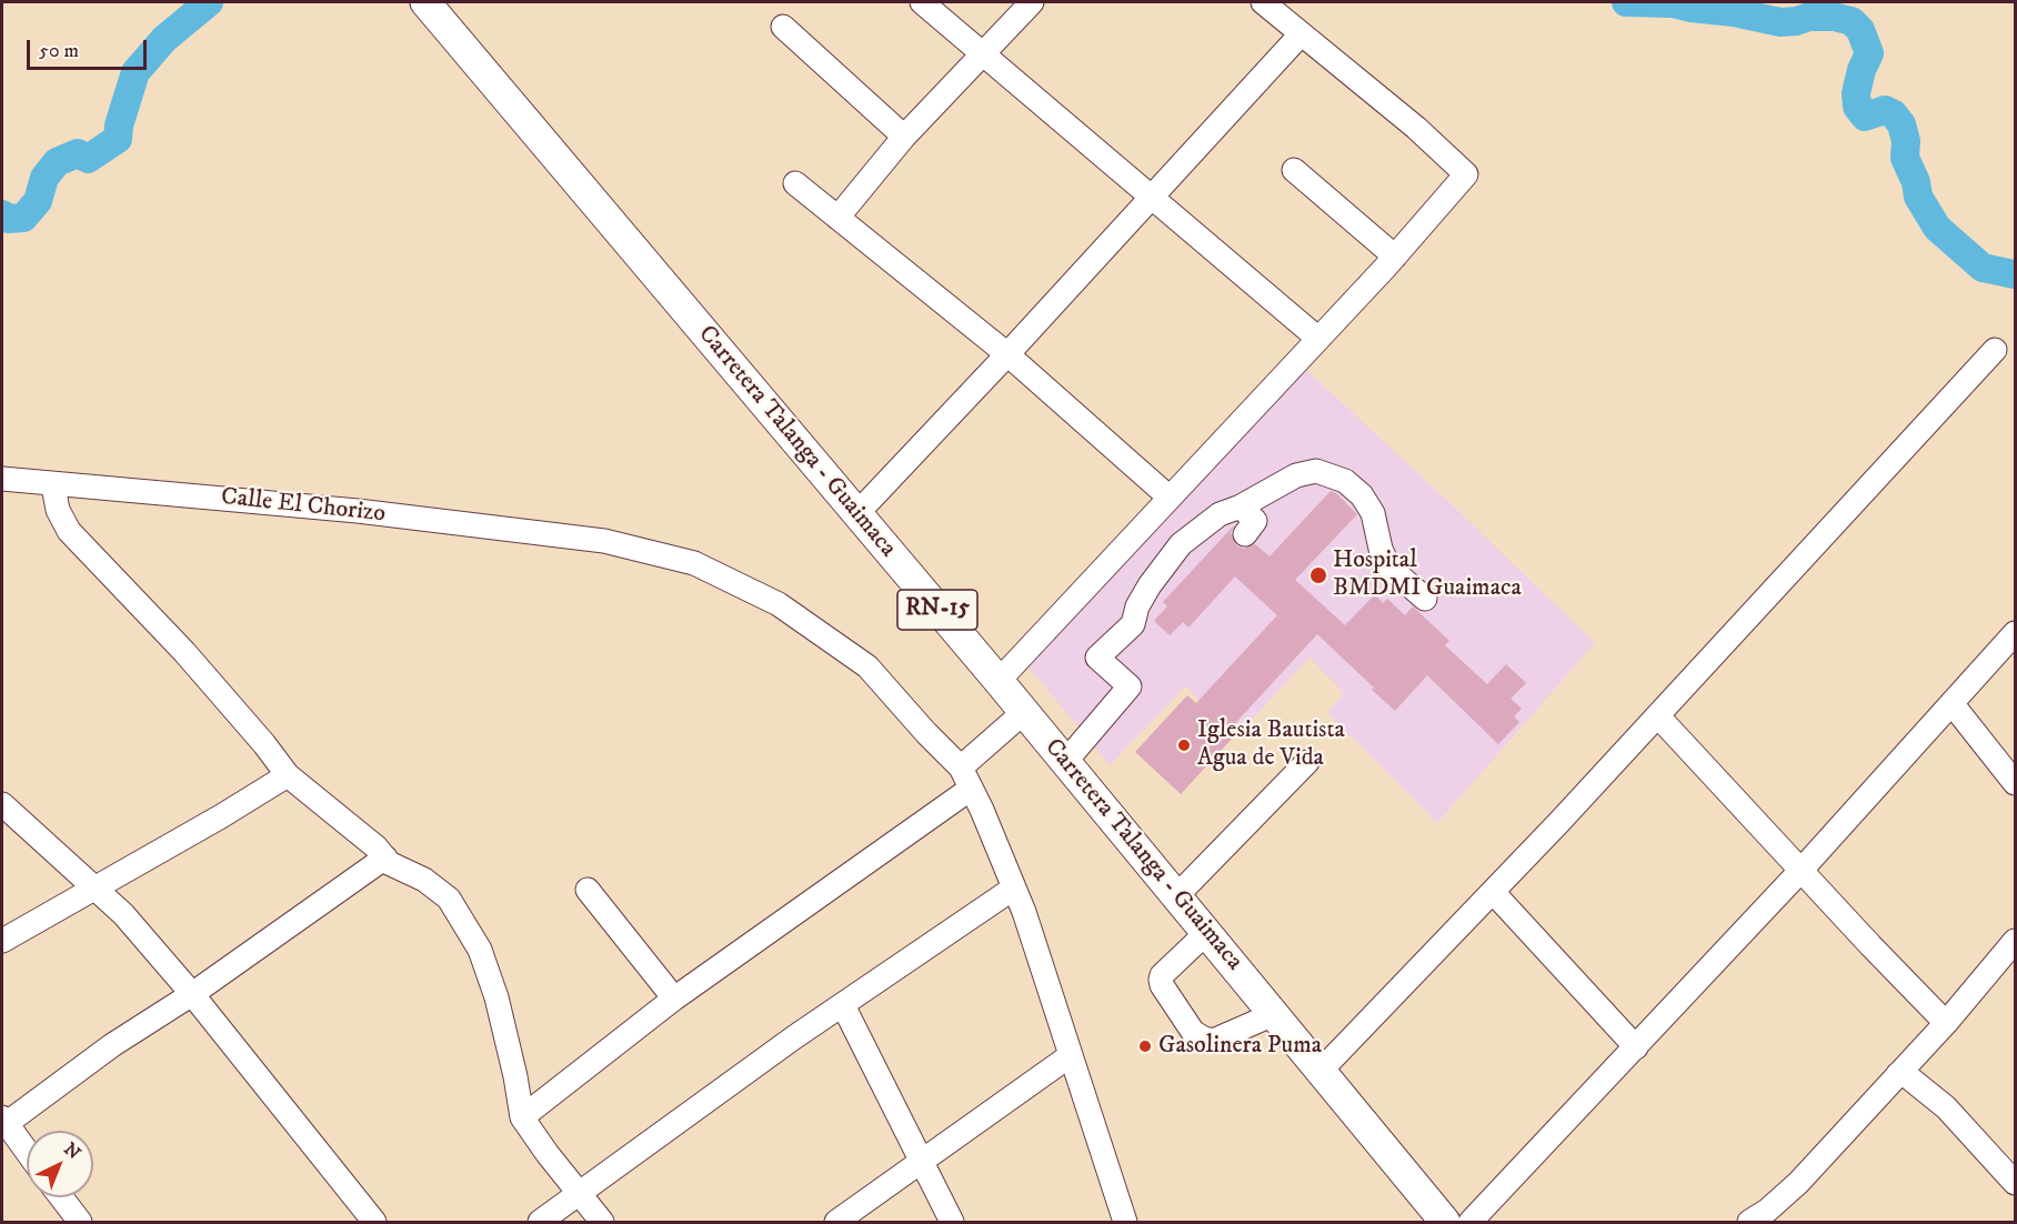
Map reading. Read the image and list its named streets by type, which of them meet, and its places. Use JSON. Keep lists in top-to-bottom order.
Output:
{
  "streets": {
    "main road": ["Carretera Talanga - Guaimaca", "RN-15"],
    "street": ["Calle El Chorizo"]
  },
  "places": ["Hospital BMDMI Guaimaca", "Iglesia Bautista Agua de Vida", "Gasolinera Puma"],
  "scale_bar": "50 m",
  "north": "top right"
}
